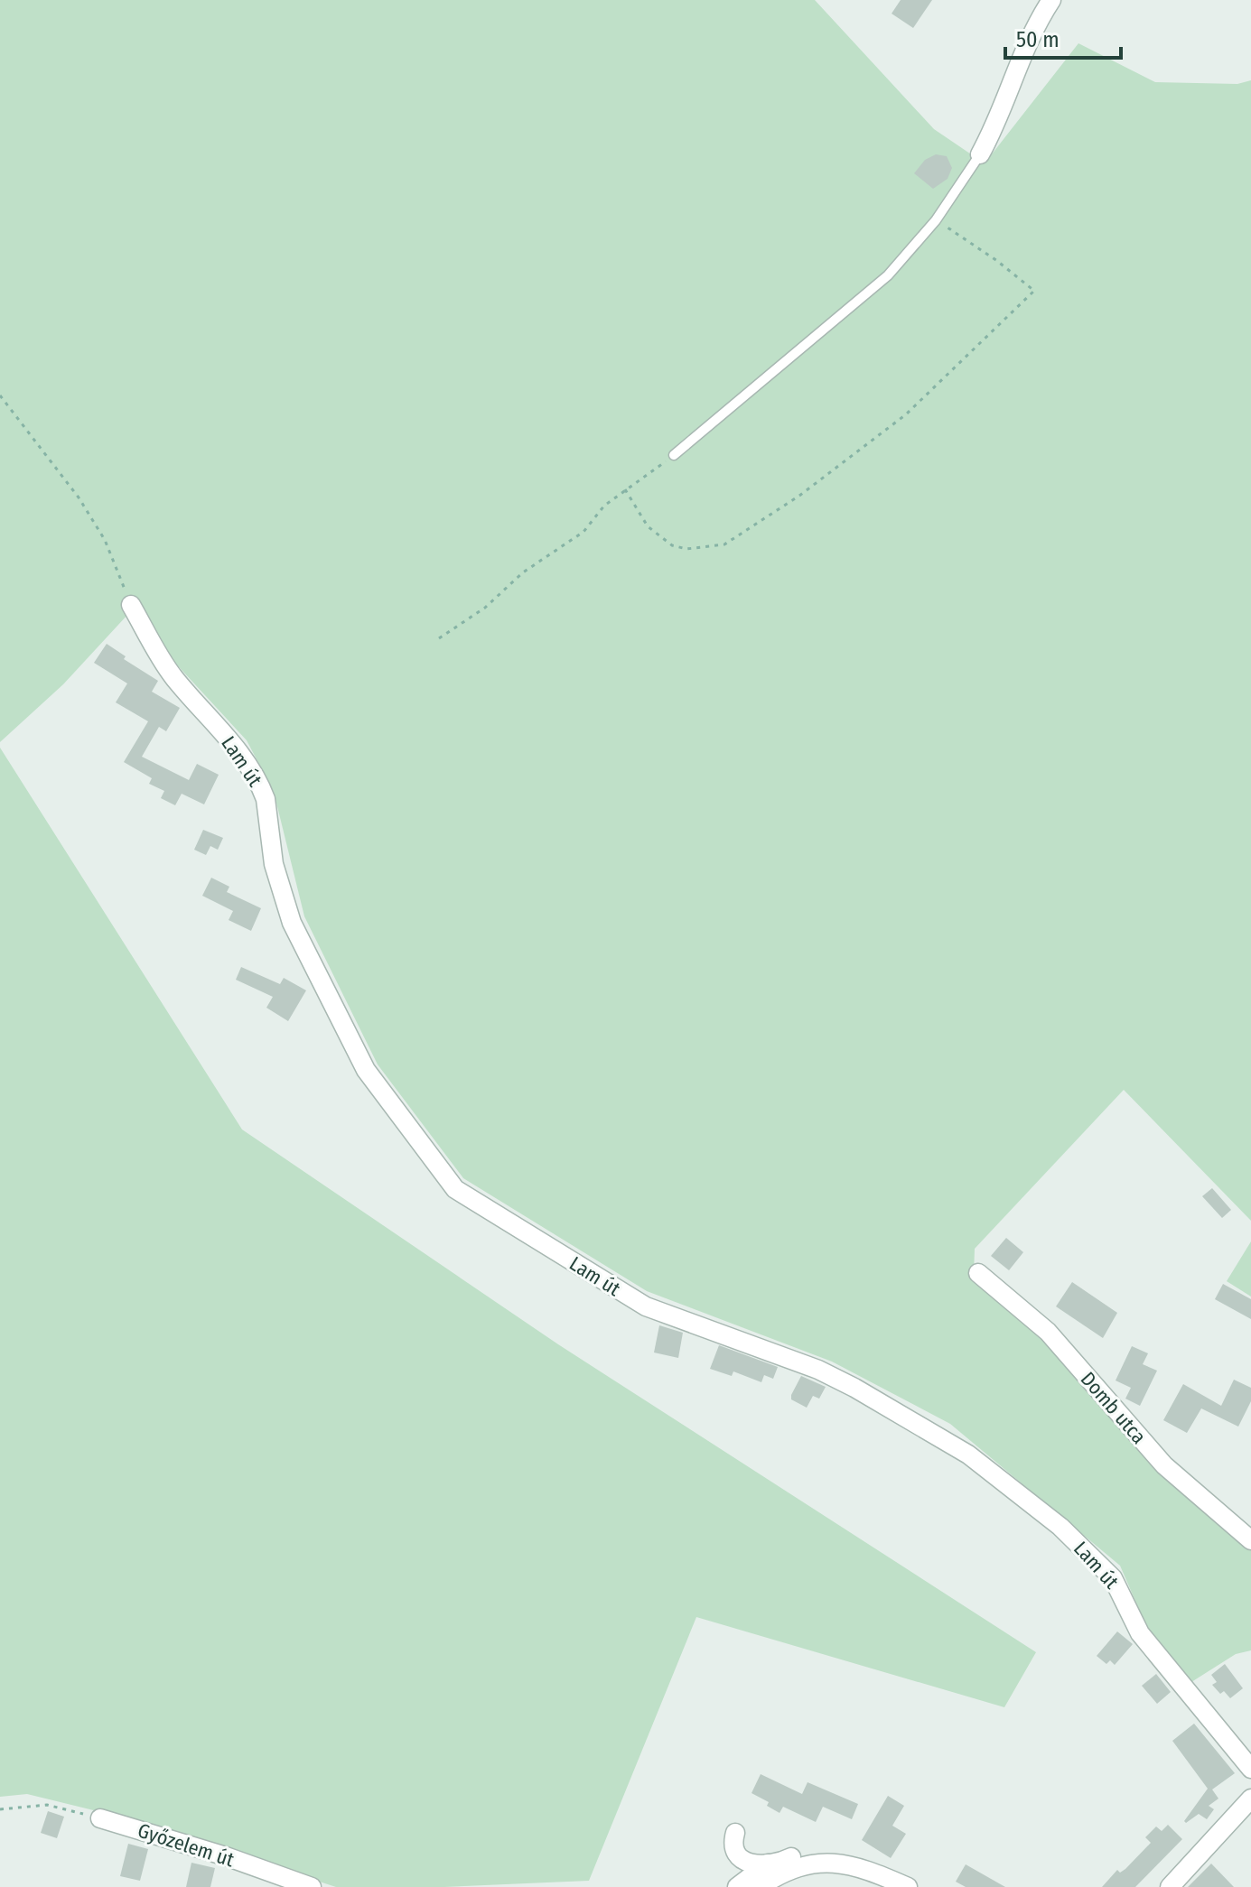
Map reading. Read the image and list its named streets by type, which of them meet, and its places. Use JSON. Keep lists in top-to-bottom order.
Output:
{
  "streets": {
    "street": ["Lam út", "Domb utca", "Győzelem út"]
  },
  "scale_bar": "50 m"
}
